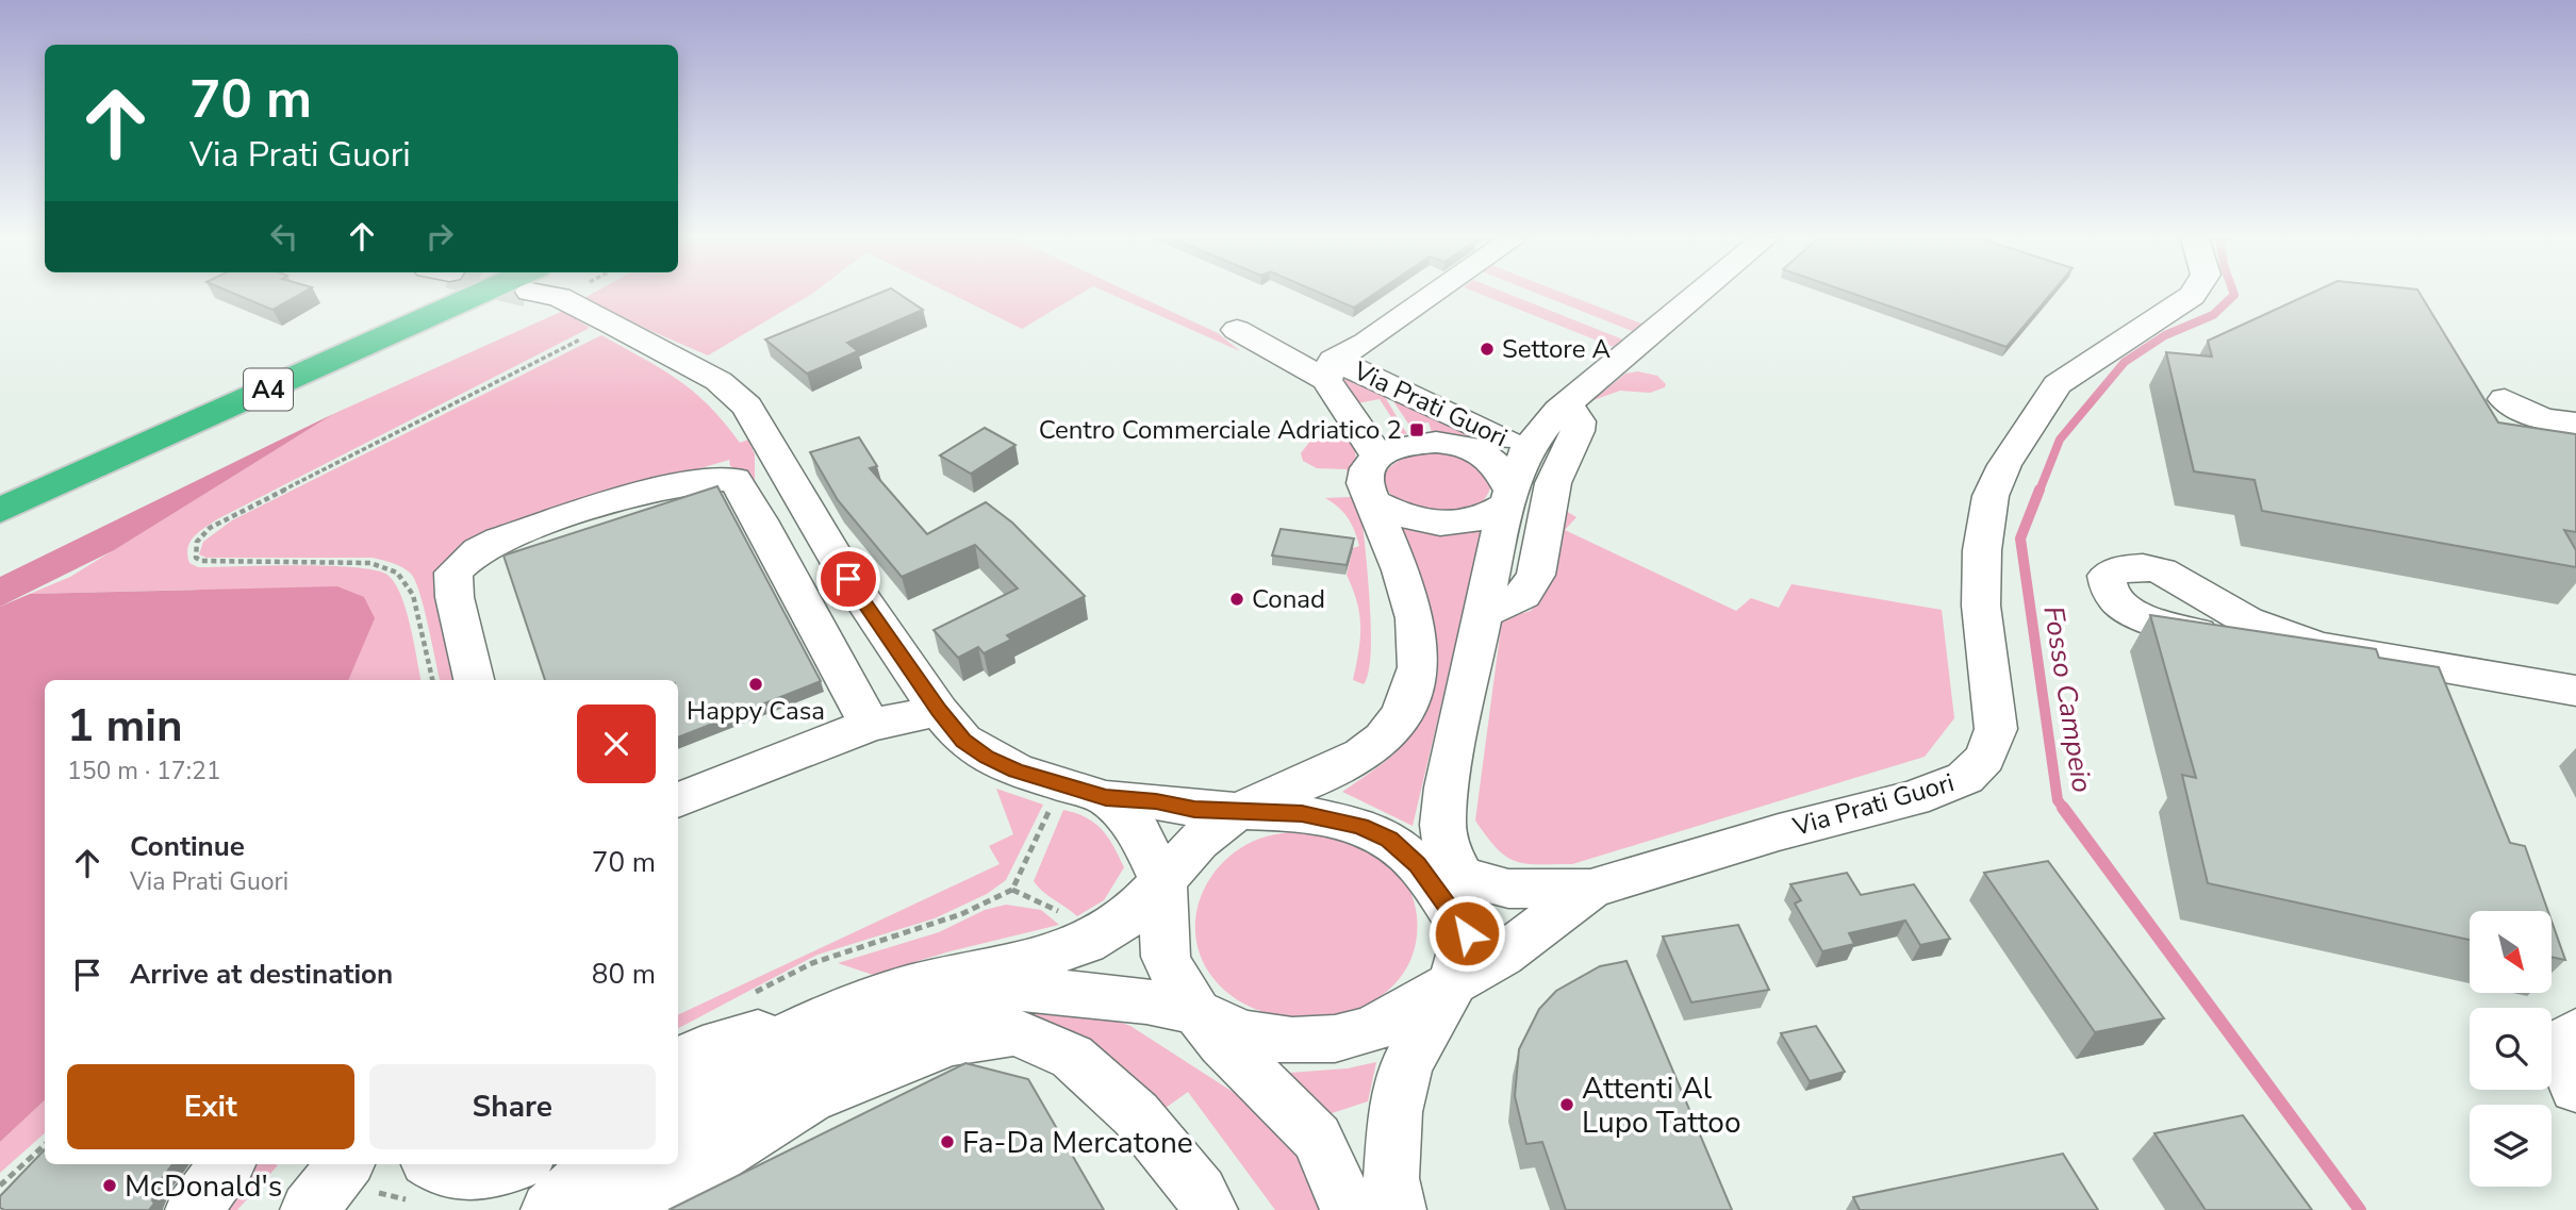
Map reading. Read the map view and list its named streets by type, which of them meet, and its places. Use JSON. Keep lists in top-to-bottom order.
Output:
{
  "streets": {
    "highway": ["A4"],
    "street": ["Via Prati Guori"]
  },
  "water": ["Fosso Campeio"],
  "places": {
    "other": [
      "Settore A",
      "Conad",
      "Happy Casa",
      "Attenti Al Lupo Tattoo",
      "Fa-Da Mercatone",
      "McDonald's"
    ],
    "transit": ["Centro Commerciale Adriatico 2"]
  },
  "north": "bottom right",
  "page": {
    "turn": ["70 m", "Via Prati Guori"],
    "heading": ["1 min", "150 m · 17:21"],
    "list": [
      {
        "name": "Continue",
        "note": "Via Prati Guori",
        "value": "70 m"
      },
      {
        "name": "Arrive at destination",
        "value": "80 m"
      }
    ],
    "buttons": ["Exit", "Share"]
  }
}
